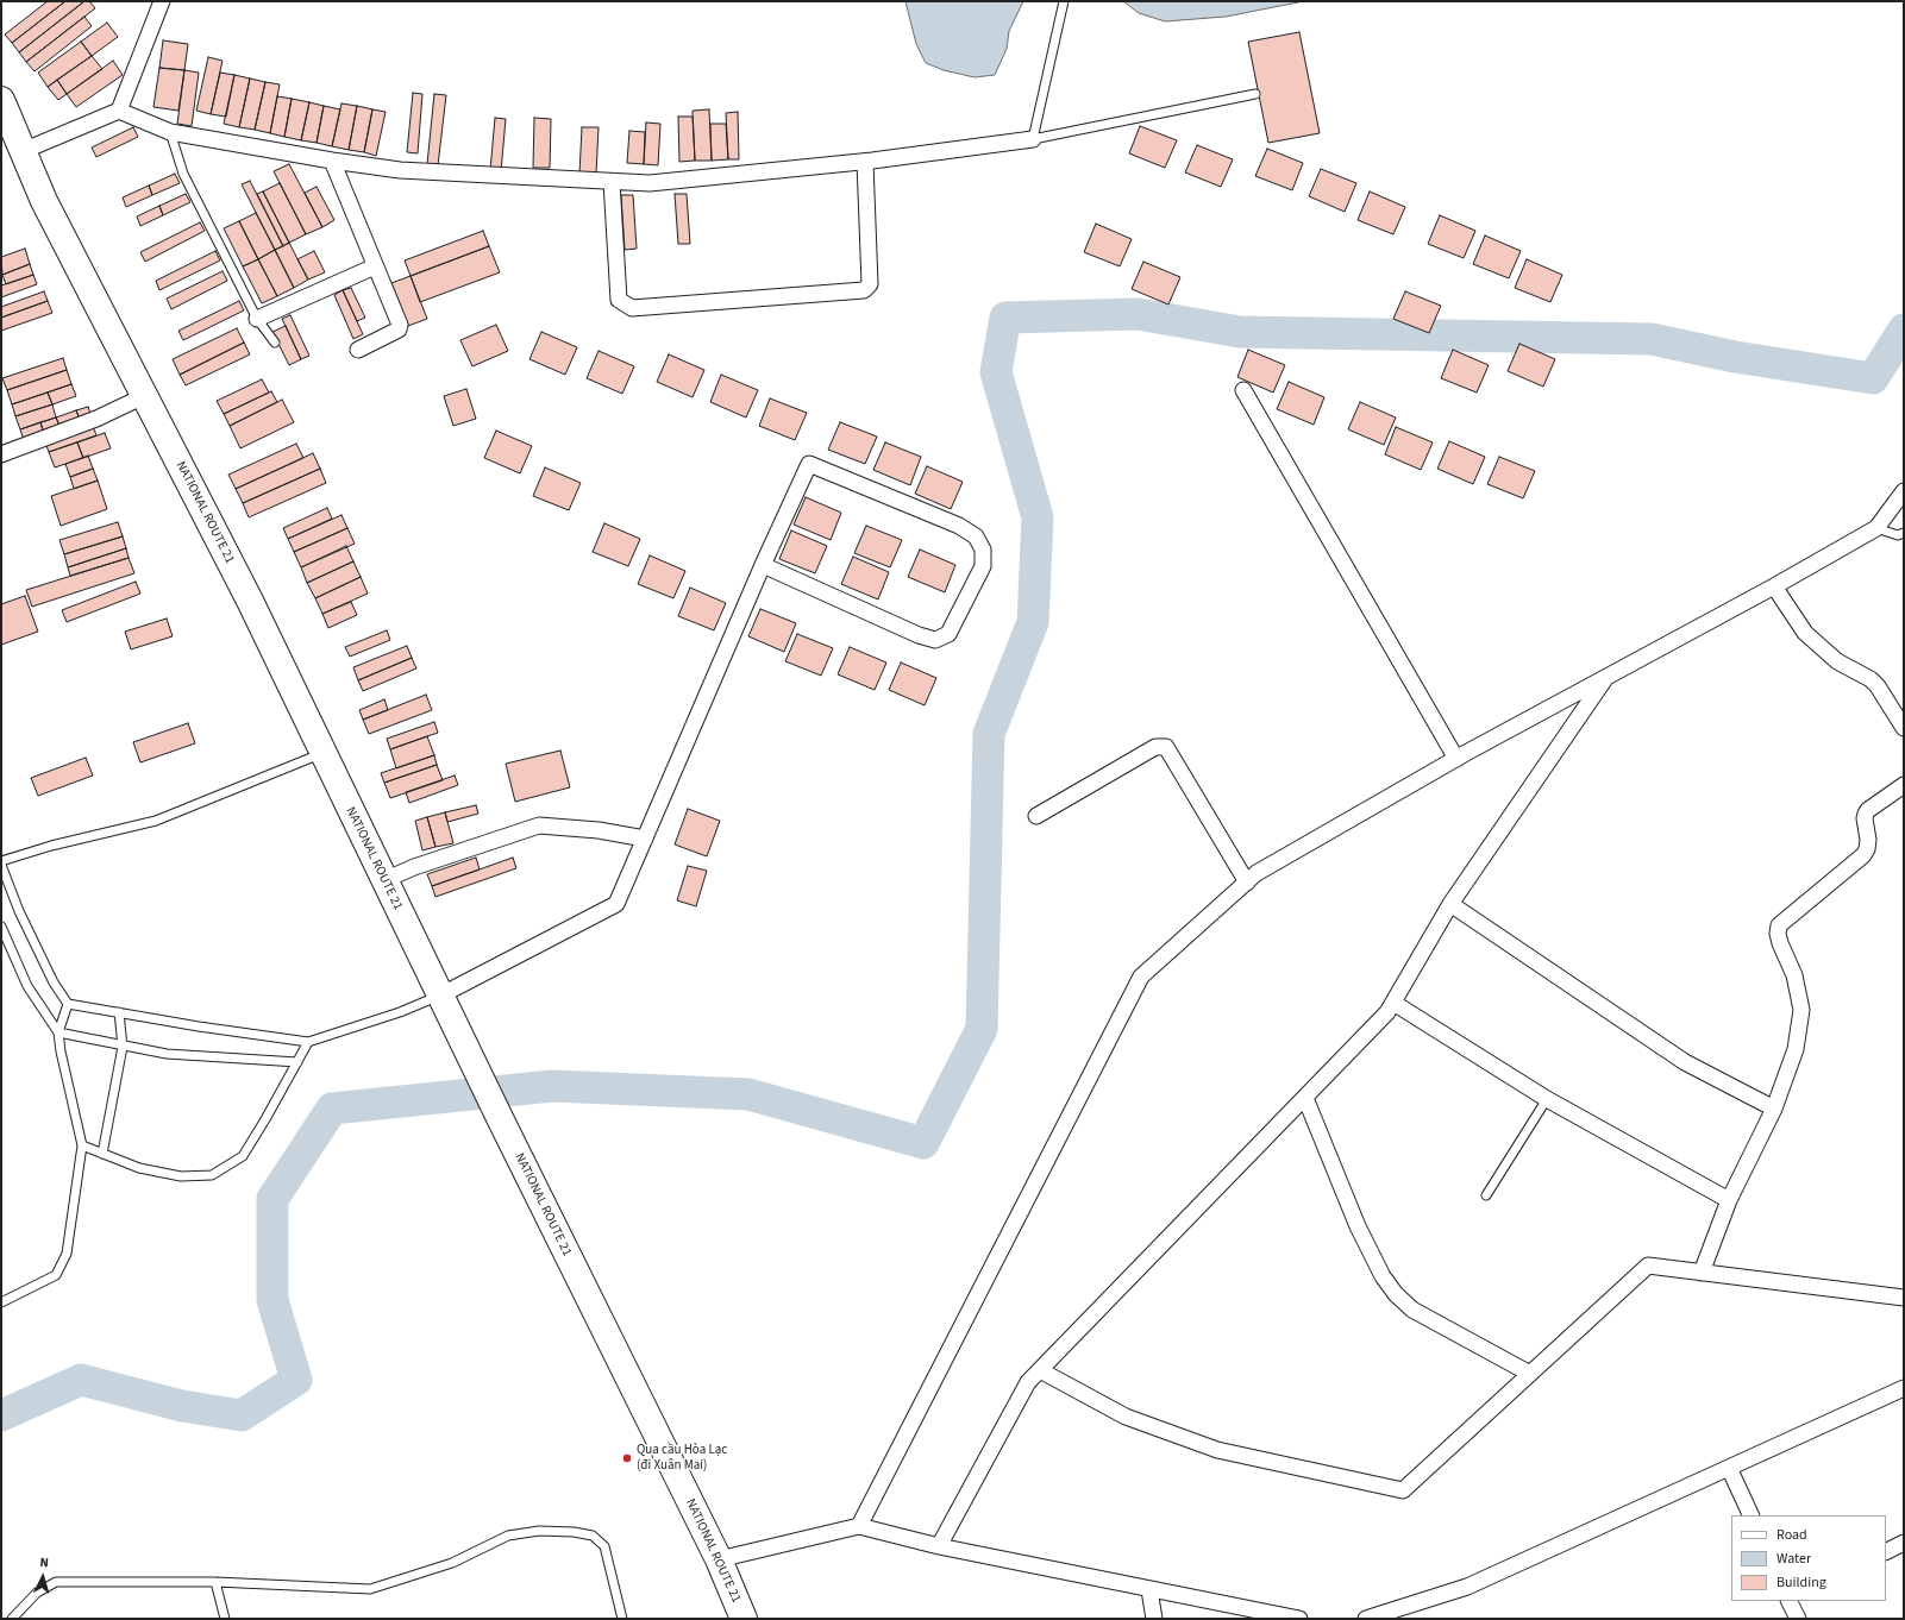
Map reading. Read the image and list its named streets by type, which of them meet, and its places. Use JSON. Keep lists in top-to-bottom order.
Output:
{
  "streets": {
    "highway": ["NATIONAL ROUTE 21"]
  },
  "places": ["Qua cầu Hòa Lạc (đi Xuân Mai)"],
  "legend": ["Road", "Water", "Building"],
  "north": "top"
}
